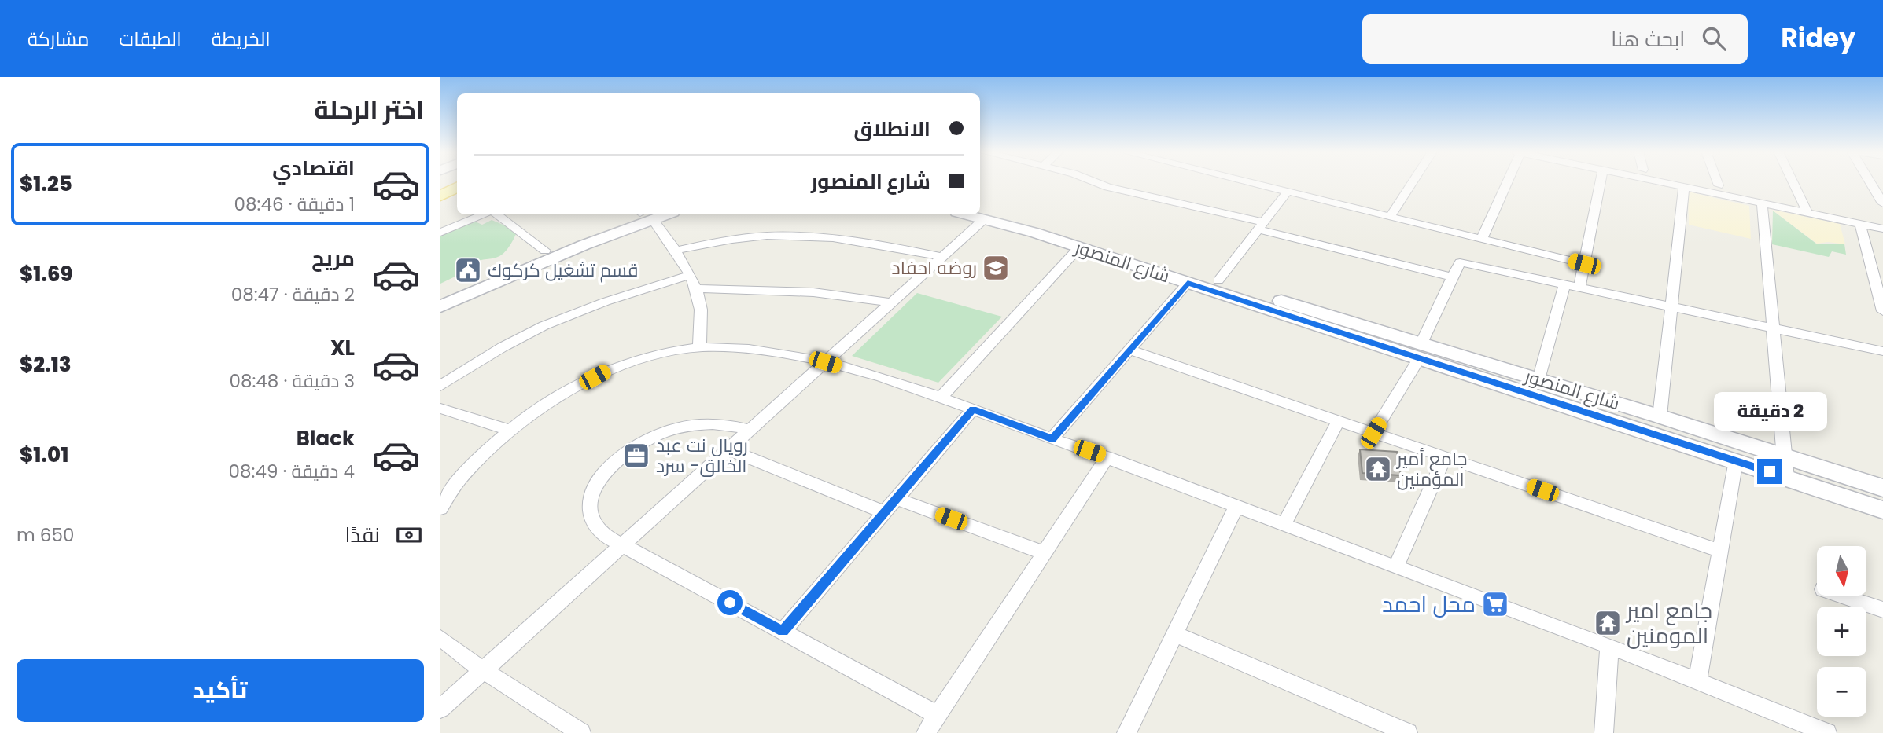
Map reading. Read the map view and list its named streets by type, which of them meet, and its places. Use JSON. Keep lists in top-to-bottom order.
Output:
{
  "streets": {
    "street": ["شارع المنصور"]
  },
  "places": {
    "school or university": ["روضه احفاد"],
    "public building": ["قسم تشغيل كركوك"],
    "office": ["رويال نت عبد الخالق- سرد"],
    "temple": ["جامع أمير المؤمنين", "جامع امير المومنين"],
    "supermarket": ["محل احمد"]
  },
  "north": "bottom",
  "page": {
    "header": "Ridey",
    "search": "ابحث هنا",
    "nav": ["الخريطة", "الطبقات", "مشاركة"],
    "heading": "اختر الرحلة",
    "banner": ["الانطلاق", "شارع المنصور"],
    "list": [
      {
        "name": "اقتصادي",
        "note": "1 دقيقة · 08:46",
        "value": "$1.25"
      },
      {
        "name": "مريح",
        "note": "2 دقيقة · 08:47",
        "value": "$1.69"
      },
      {
        "name": "XL",
        "note": "3 دقيقة · 08:48",
        "value": "$2.13"
      },
      {
        "name": "Black",
        "note": "4 دقيقة · 08:49",
        "value": "$1.01"
      }
    ],
    "bubble": "2 دقيقة",
    "pay": ["نقدًا", "650 m"],
    "map_buttons": ["+", "−"],
    "buttons": "تأكيد"
  }
}
